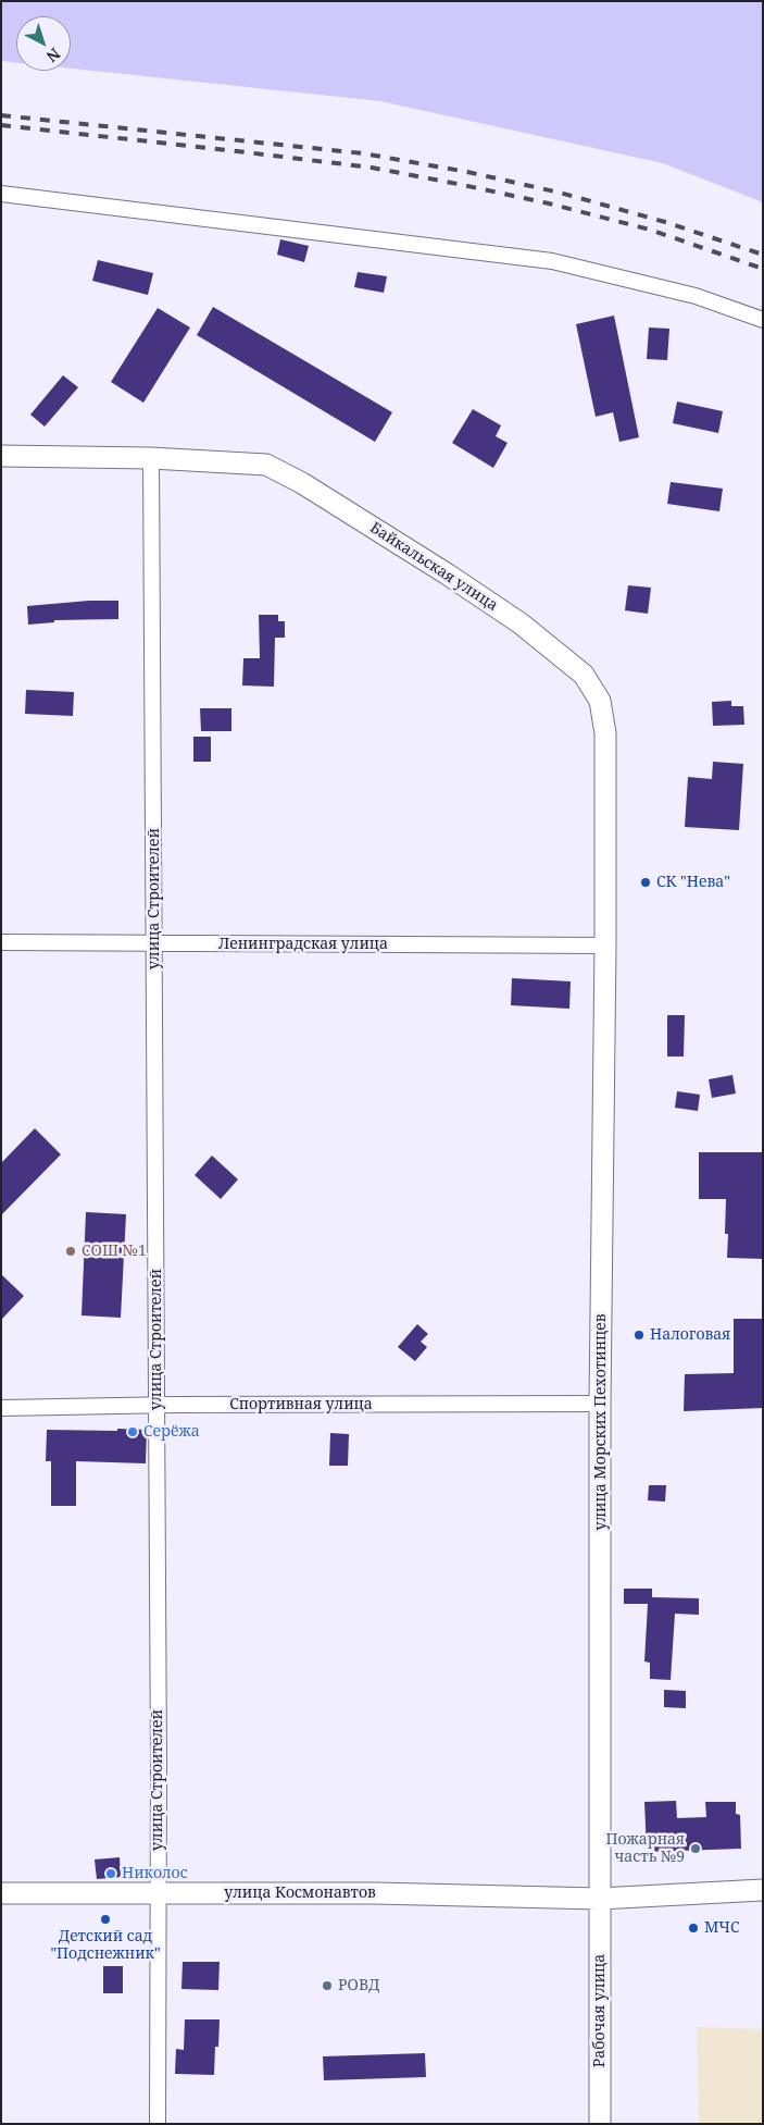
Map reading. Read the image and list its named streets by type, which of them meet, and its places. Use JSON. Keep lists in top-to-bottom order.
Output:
{
  "streets": {
    "street": [
      "Байкальская улица",
      "улица Строителей",
      "Ленинградская улица",
      "Спортивная улица",
      "улица Морских Пехотинцев",
      "улица Космонавтов",
      "Рабочая улица"
    ]
  },
  "crossings": [
    ["Байкальская улица", "улица Строителей"],
    ["Байкальская улица", "Ленинградская улица"],
    ["Байкальская улица", "улица Морских Пехотинцев"],
    ["улица Строителей", "Ленинградская улица"],
    ["улица Строителей", "Спортивная улица"],
    ["улица Строителей", "улица Космонавтов"],
    ["Ленинградская улица", "улица Морских Пехотинцев"],
    ["Спортивная улица", "улица Морских Пехотинцев"],
    ["улица Морских Пехотинцев", "улица Космонавтов"],
    ["улица Морских Пехотинцев", "Рабочая улица"],
    ["улица Космонавтов", "Рабочая улица"]
  ],
  "places": [
    "СК \"Нева\"",
    "СОШ №1",
    "Налоговая",
    "Серёжа",
    "Пожарная часть №9",
    "Николос",
    "Детский сад \"Подснежник\"",
    "МЧС",
    "РОВД"
  ],
  "north": "bottom right"
}
